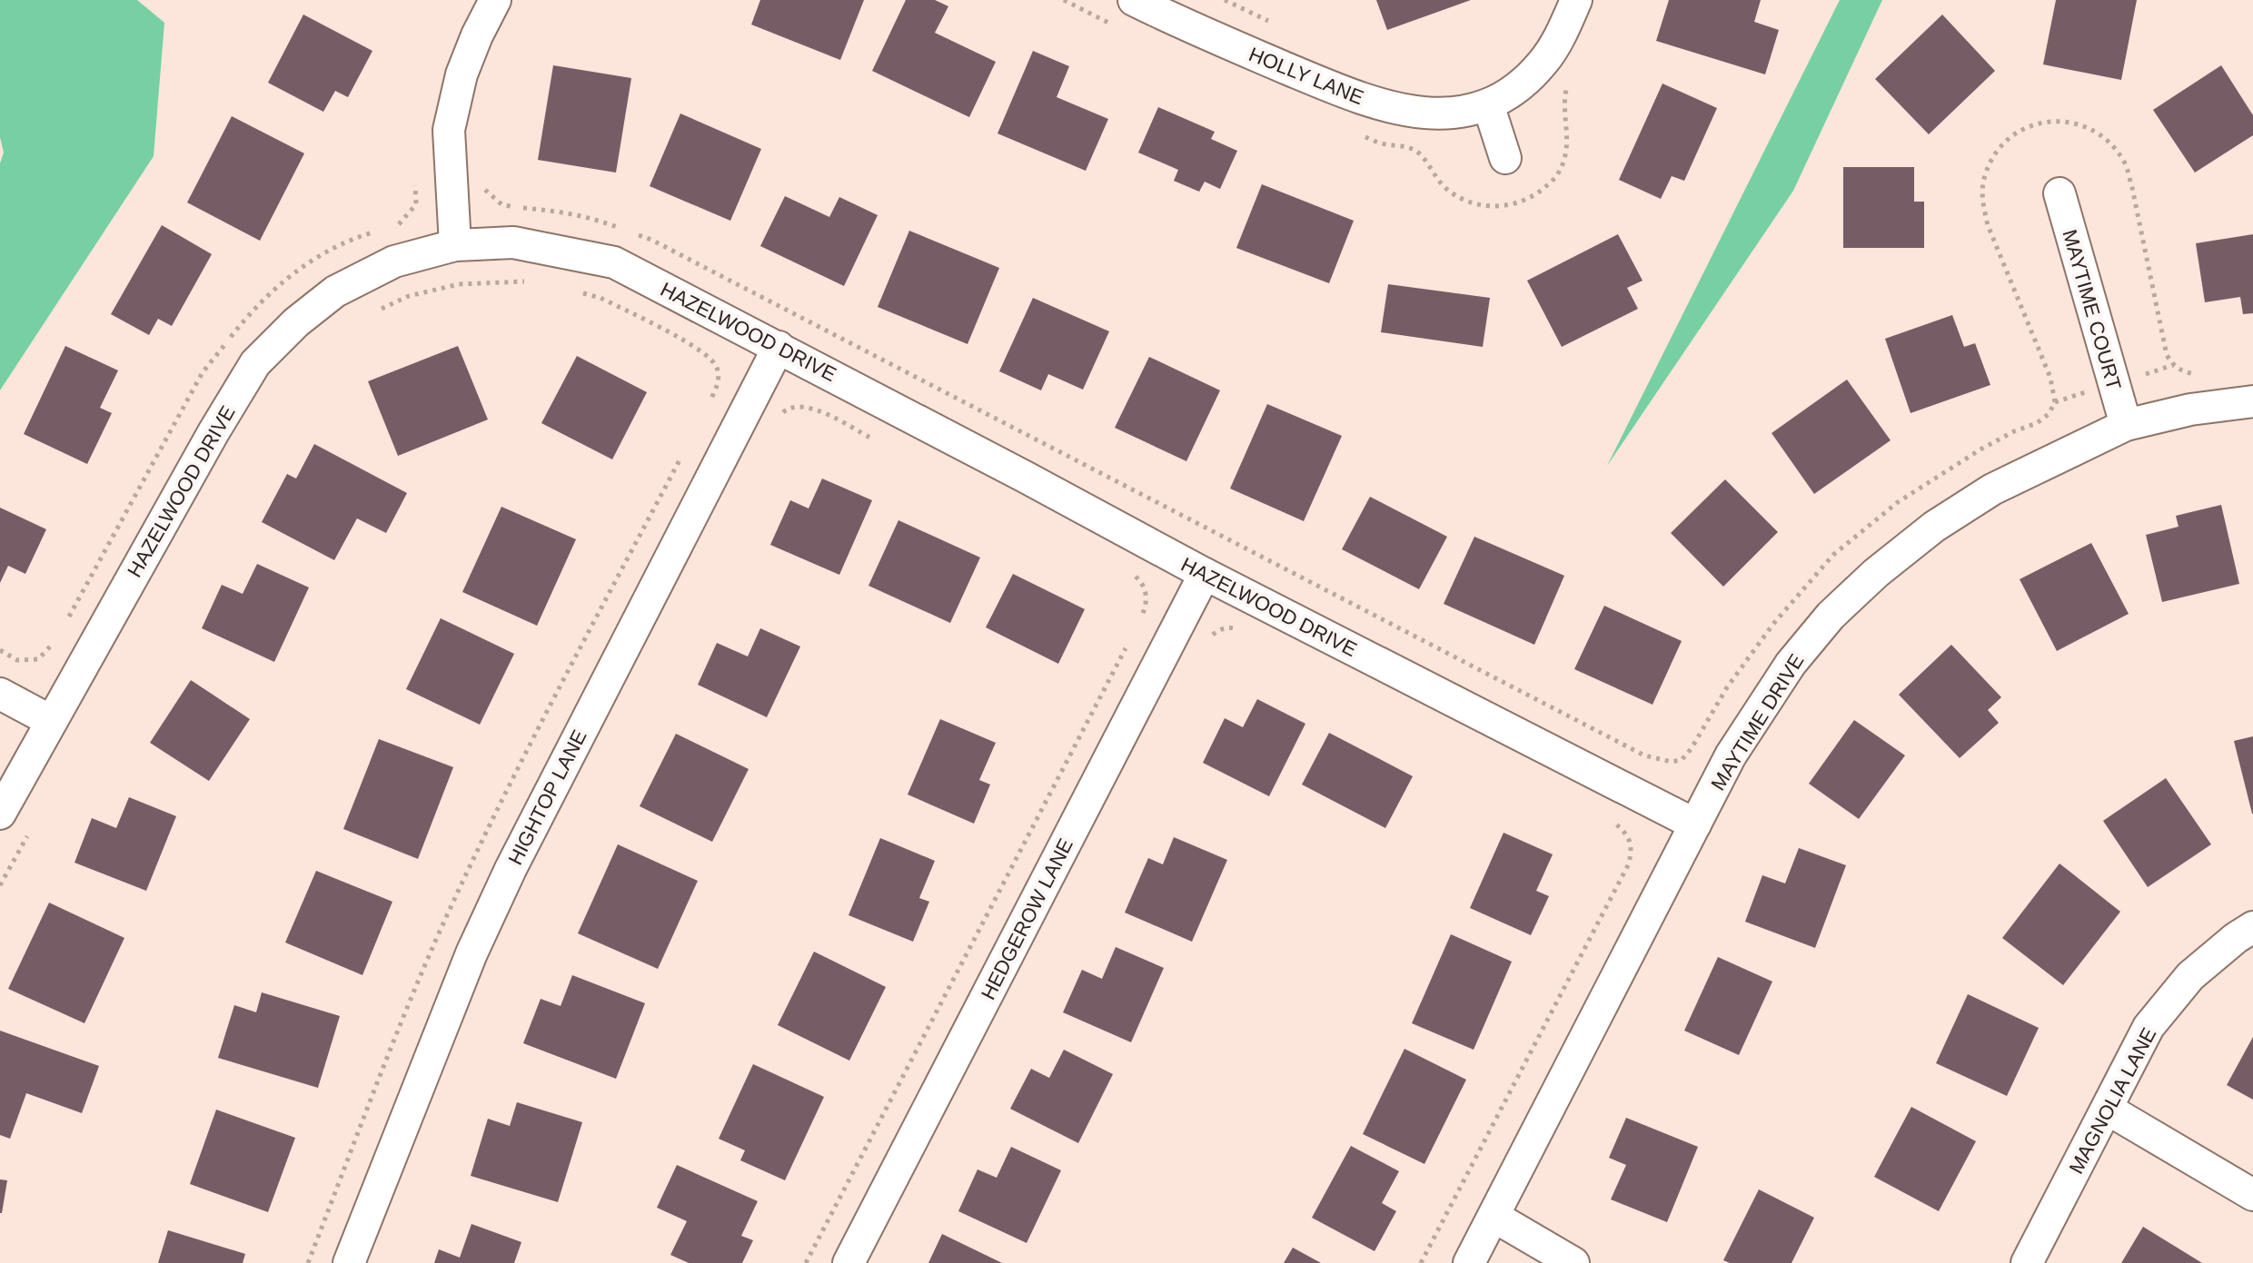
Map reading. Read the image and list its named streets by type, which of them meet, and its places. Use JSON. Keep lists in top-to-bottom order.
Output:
{
  "streets": {
    "street": [
      "HOLLY LANE",
      "MAYTIME COURT",
      "HAZELWOOD DRIVE",
      "MAYTIME DRIVE",
      "HIGHTOP LANE",
      "HEDGEROW LANE",
      "MAGNOLIA LANE"
    ]
  },
  "crossings": [
    ["MAYTIME COURT", "MAYTIME DRIVE"],
    ["HAZELWOOD DRIVE", "MAYTIME DRIVE"],
    ["HAZELWOOD DRIVE", "HIGHTOP LANE"],
    ["HAZELWOOD DRIVE", "HEDGEROW LANE"]
  ]
}
